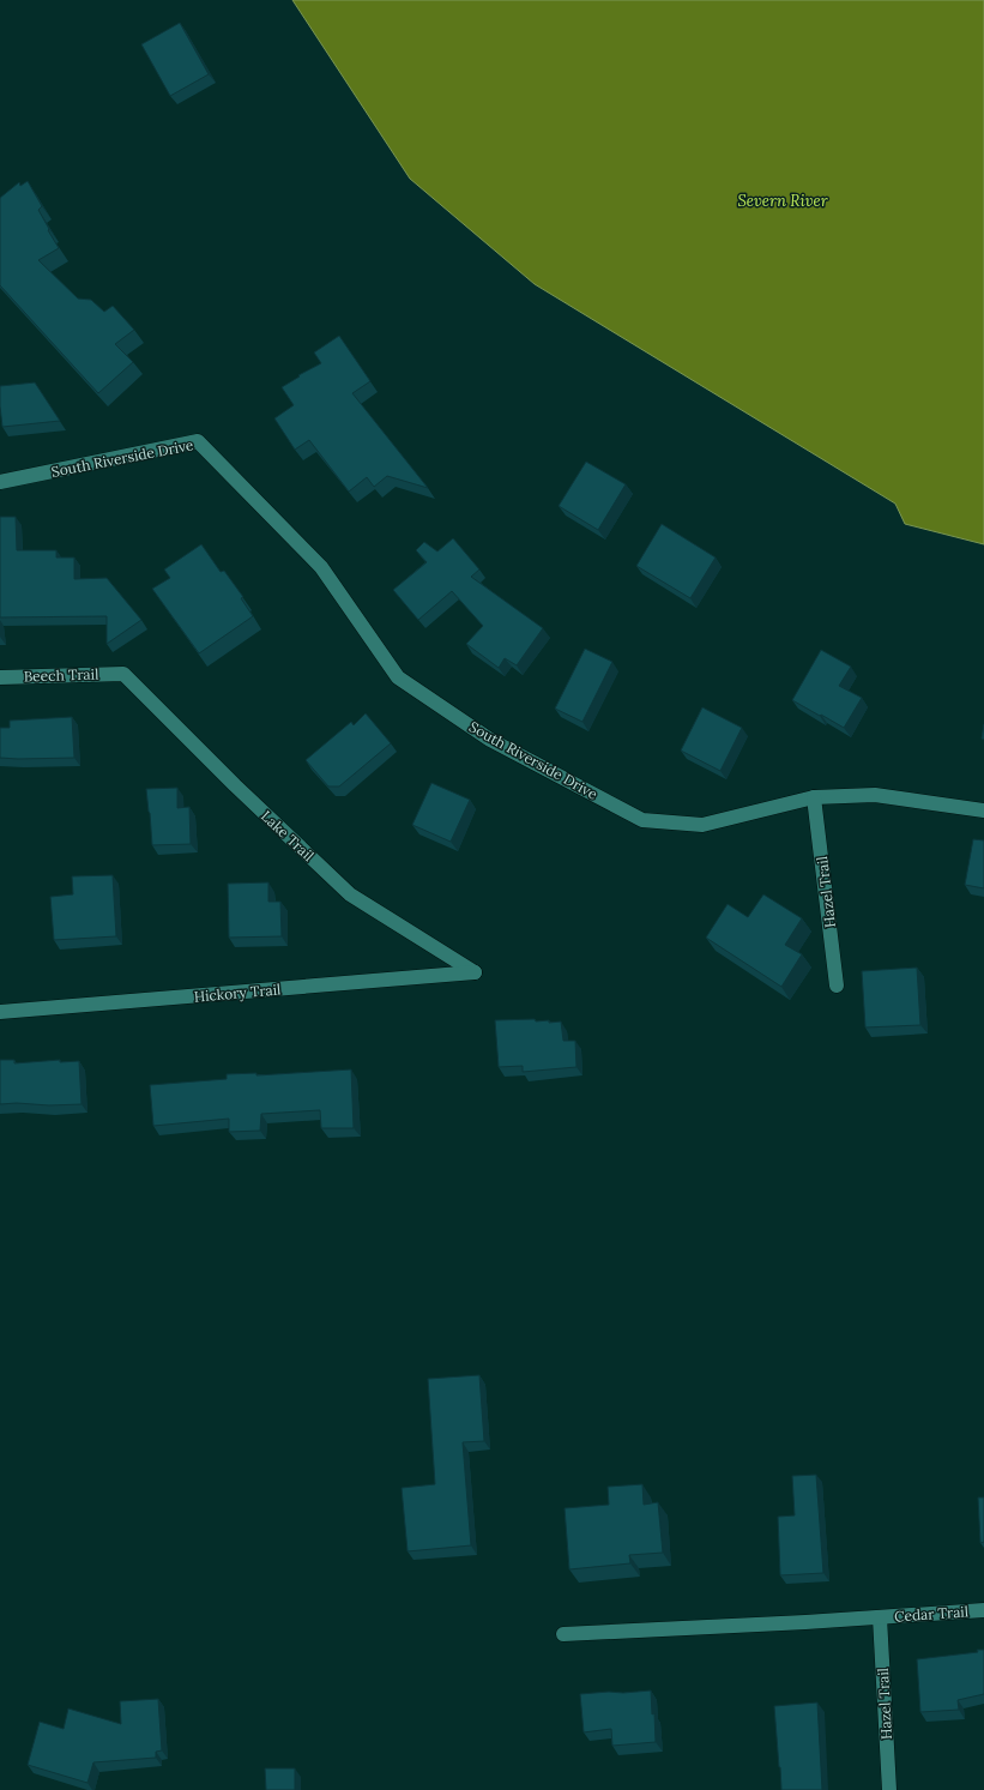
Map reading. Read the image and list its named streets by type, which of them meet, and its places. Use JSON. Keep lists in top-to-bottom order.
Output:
{
  "streets": {
    "street": [
      "South Riverside Drive",
      "Beech Trail",
      "Lake Trail",
      "Hazel Trail",
      "Hickory Trail",
      "Cedar Trail"
    ]
  },
  "crossings": [
    ["South Riverside Drive", "Hazel Trail"],
    ["Beech Trail", "Lake Trail"],
    ["Lake Trail", "Hickory Trail"],
    ["Hazel Trail", "Cedar Trail"]
  ],
  "water": ["Severn River"]
}
